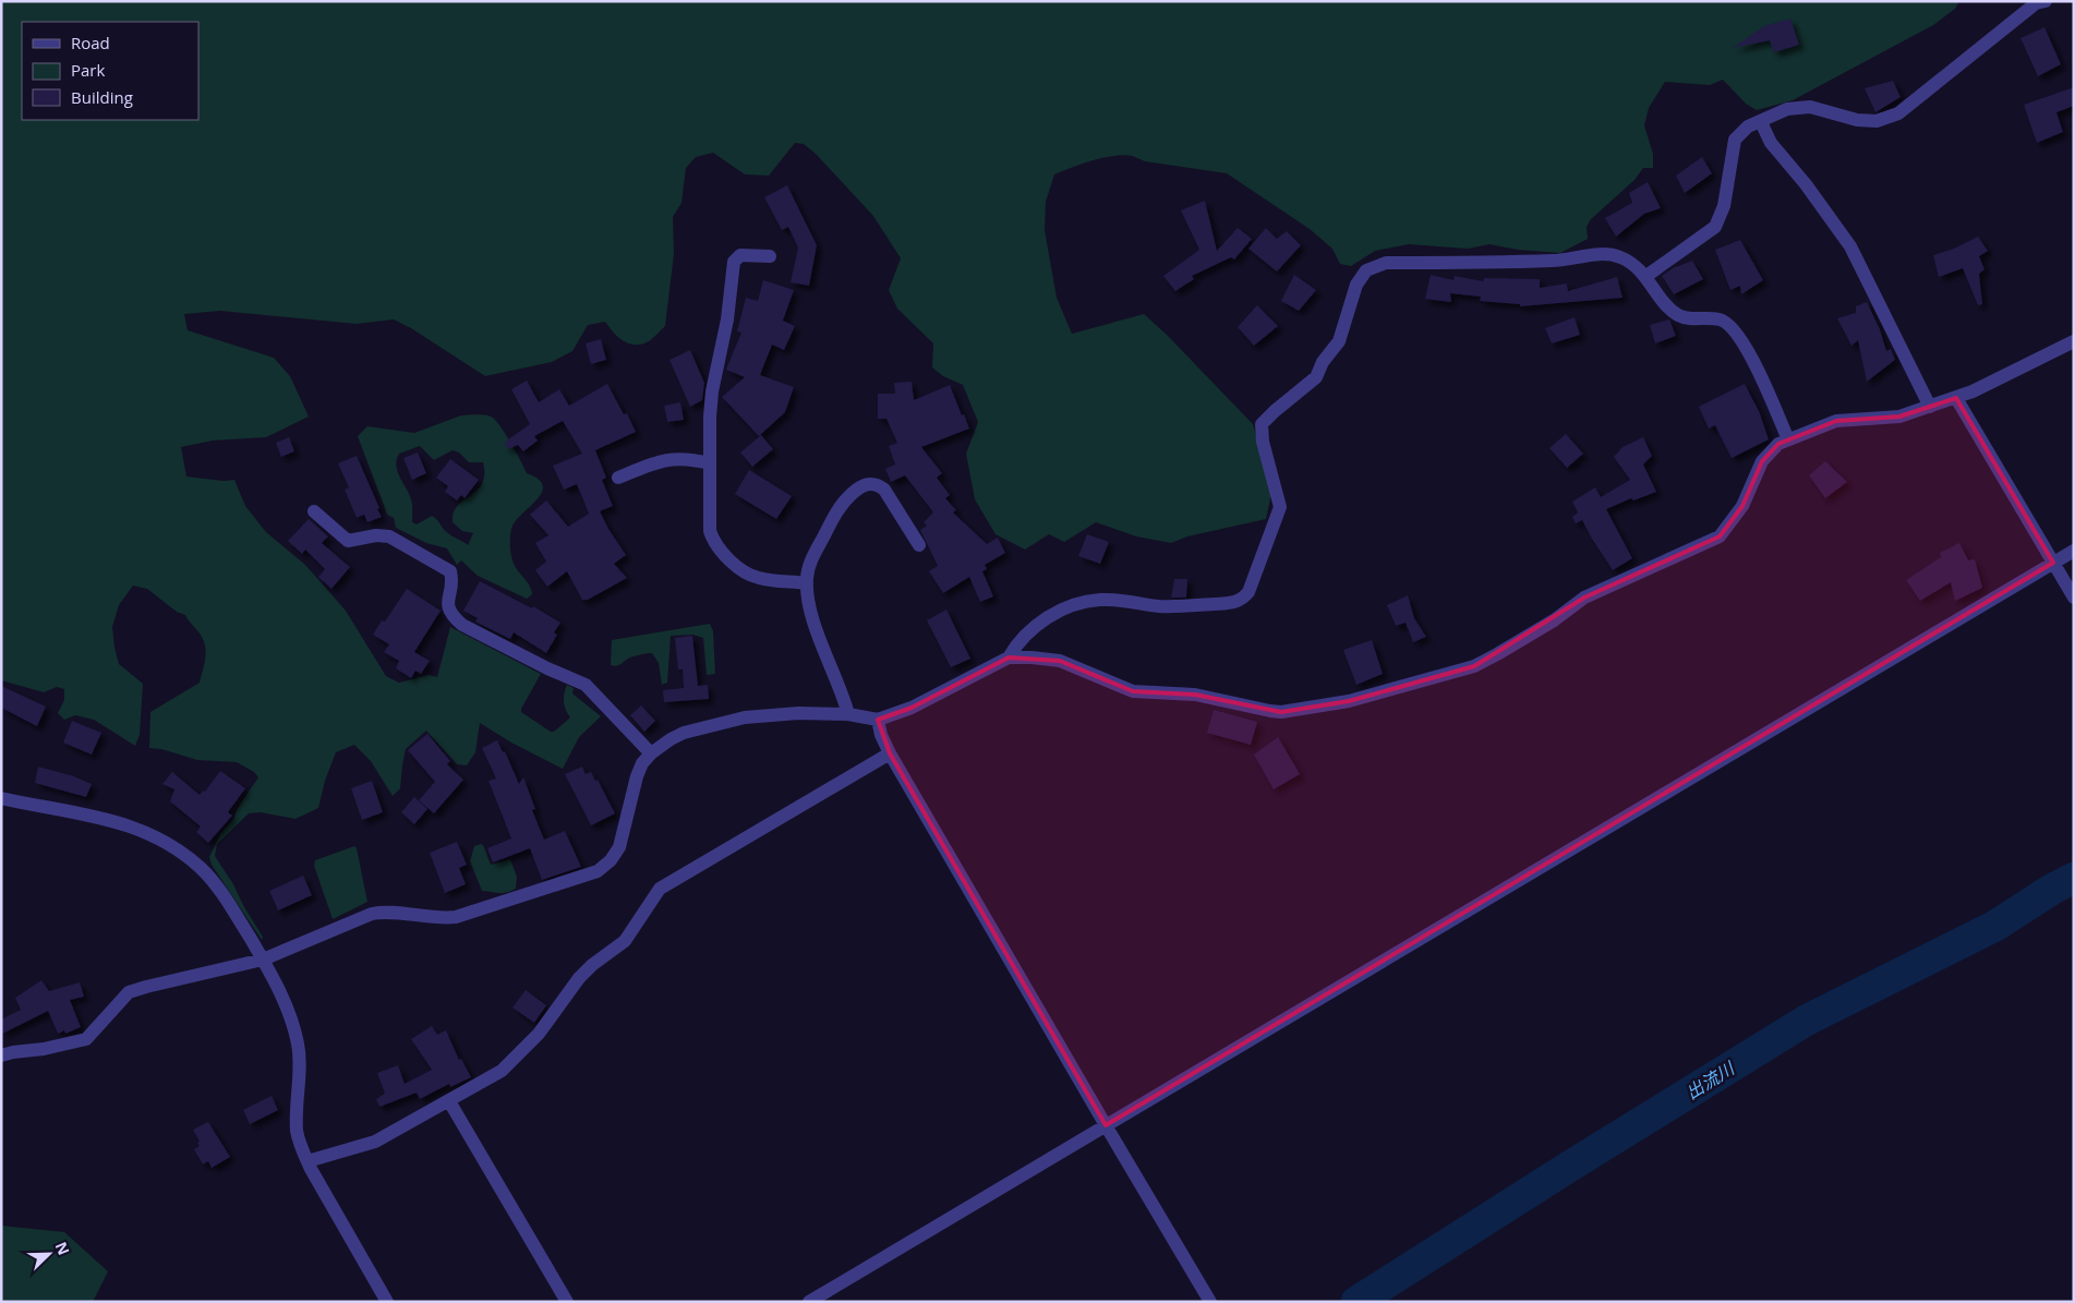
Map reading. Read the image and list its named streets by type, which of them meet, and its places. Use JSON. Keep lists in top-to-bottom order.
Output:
{
  "water": ["出流川"],
  "legend": ["Road", "Park", "Building"],
  "north": "top right"
}
